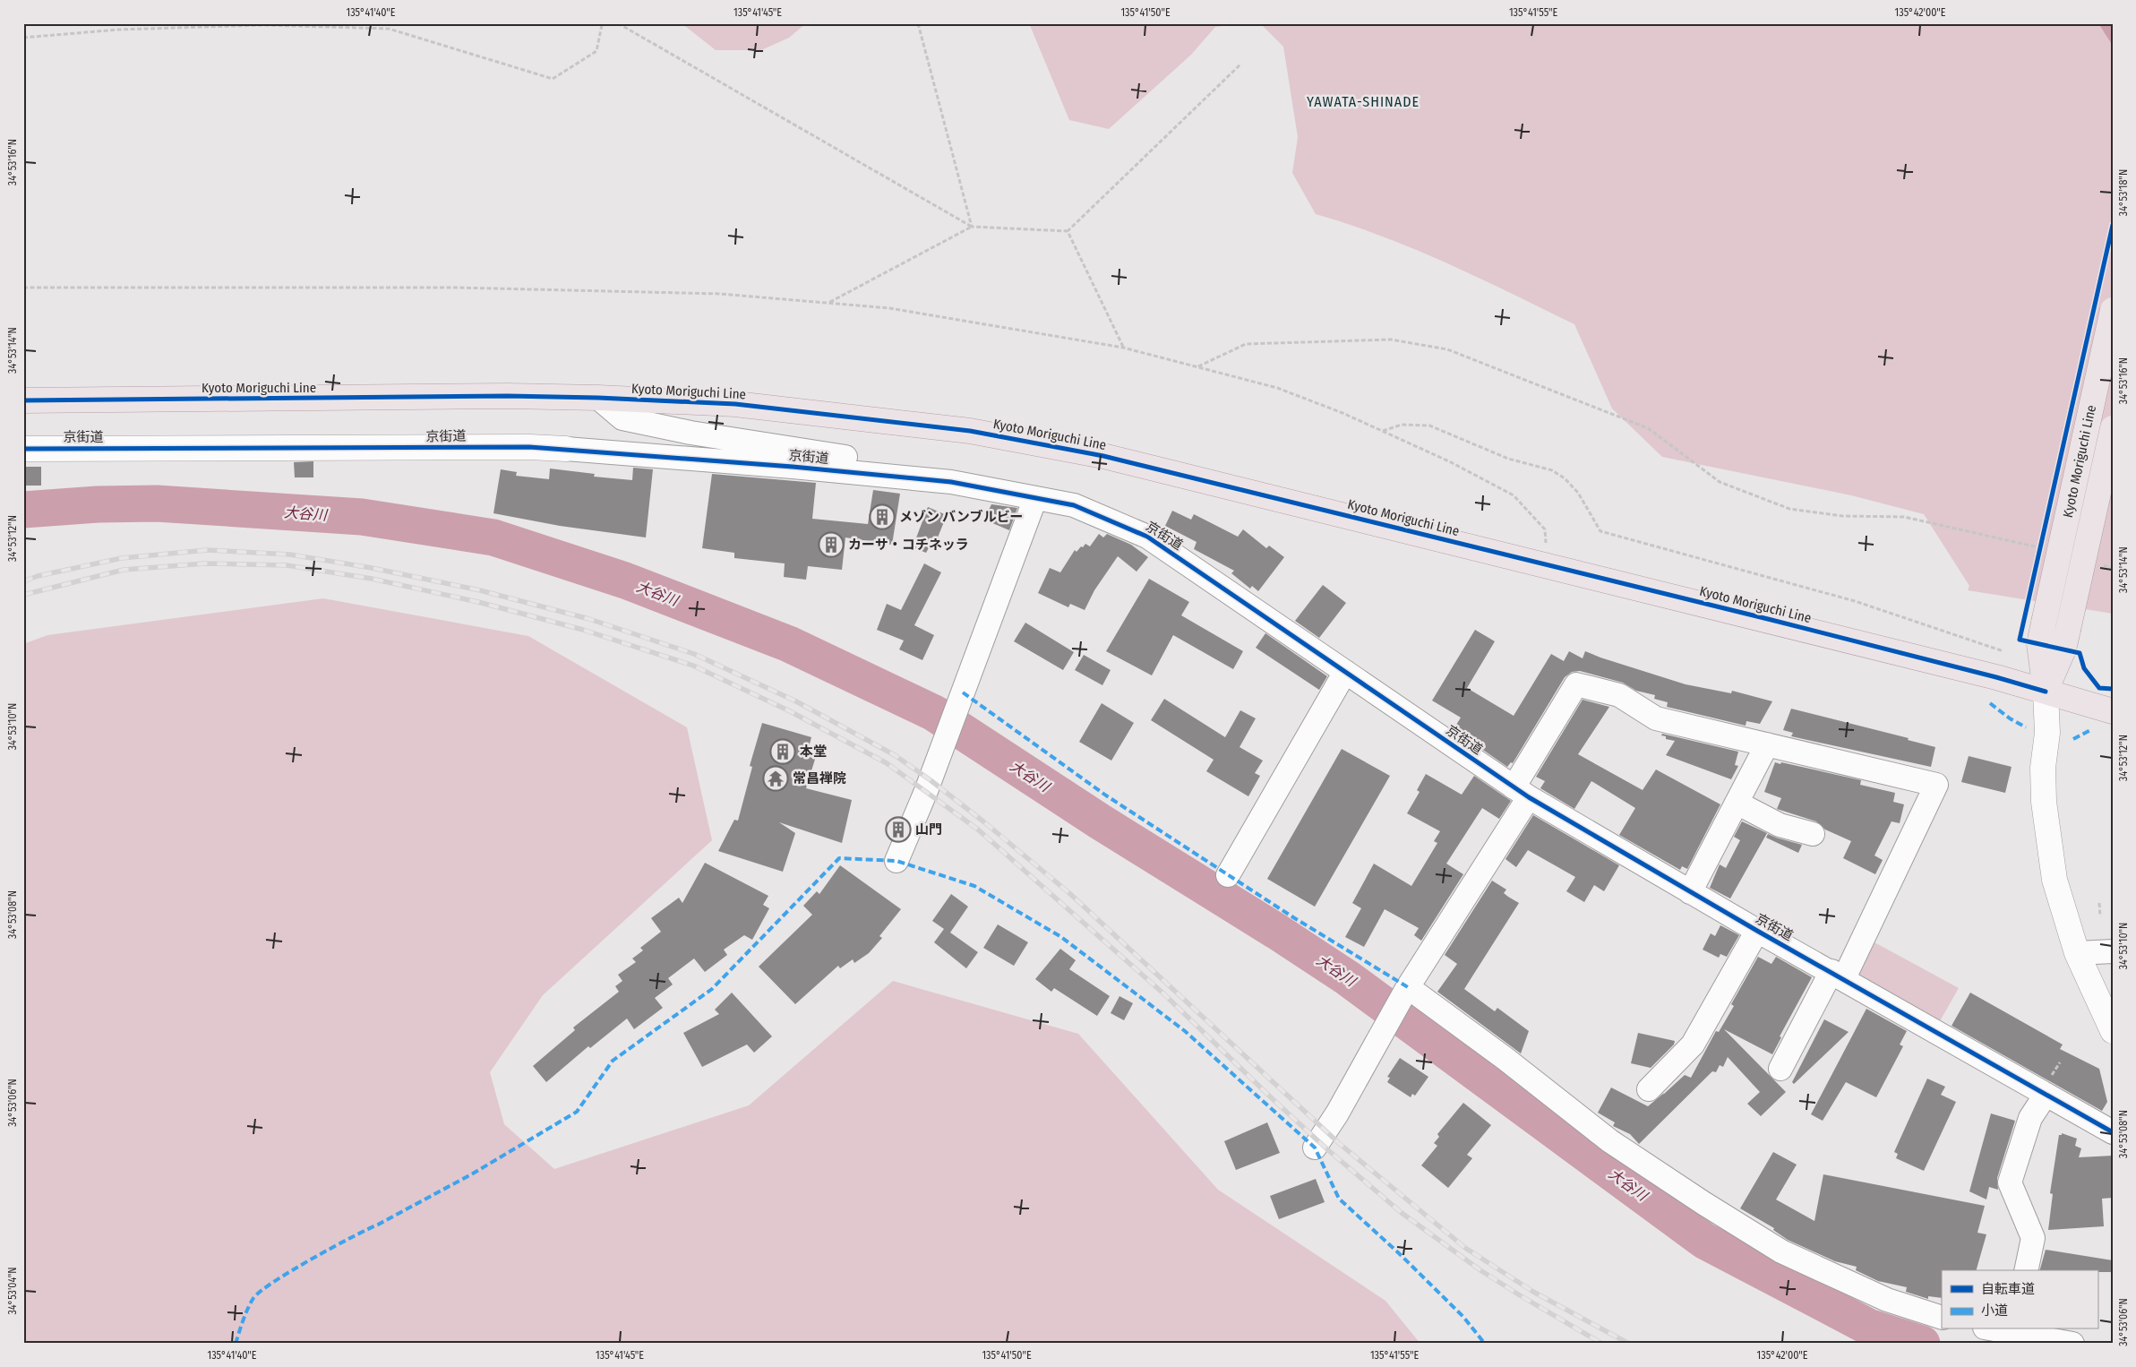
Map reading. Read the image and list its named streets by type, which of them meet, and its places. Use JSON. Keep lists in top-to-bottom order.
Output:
{
  "streets": {
    "main road": ["Kyoto Moriguchi Line"],
    "street": ["京街道"]
  },
  "districts": ["YAWATA-SHINADE"],
  "water": ["大谷川"],
  "places": {
    "building": [
      "メゾン バンブルビー",
      "カーサ・コチネッラ",
      "本堂",
      "山門"
    ],
    "temple": ["常昌禅院"]
  },
  "legend": ["自転車道", "小道"],
  "coordinates": [
    "135°41'40\"E",
    "135°41'45\"E",
    "135°41'50\"E",
    "135°41'55\"E",
    "135°42'00\"E",
    "34°53'16\"N",
    "34°53'18\"N",
    "34°53'14\"N",
    "34°53'12\"N",
    "34°53'10\"N",
    "34°53'08\"N",
    "34°53'06\"N",
    "34°53'04\"N"
  ]
}
